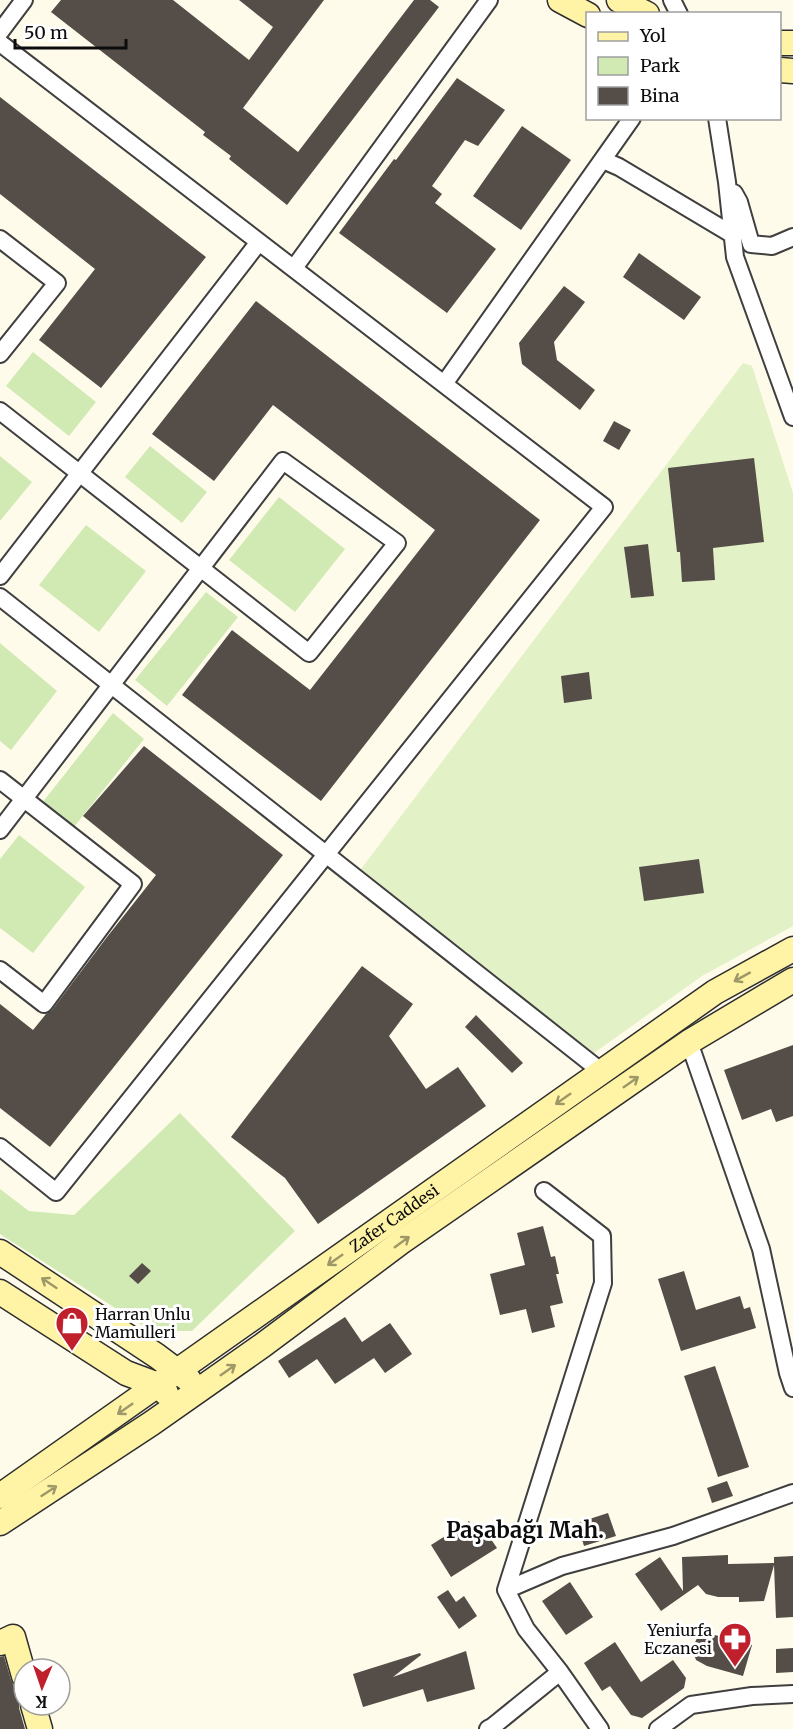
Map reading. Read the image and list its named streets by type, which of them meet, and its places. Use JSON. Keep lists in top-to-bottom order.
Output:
{
  "streets": {
    "main road": ["Zafer Caddesi"]
  },
  "districts": ["Paşabağı Mah."],
  "places": {
    "shop": ["Harran Unlu Mamulleri"],
    "pharmacy": ["Yeniurfa Eczanesi"]
  },
  "legend": ["Yol", "Park", "Bina"],
  "scale_bar": "50 m",
  "north": "bottom"
}
